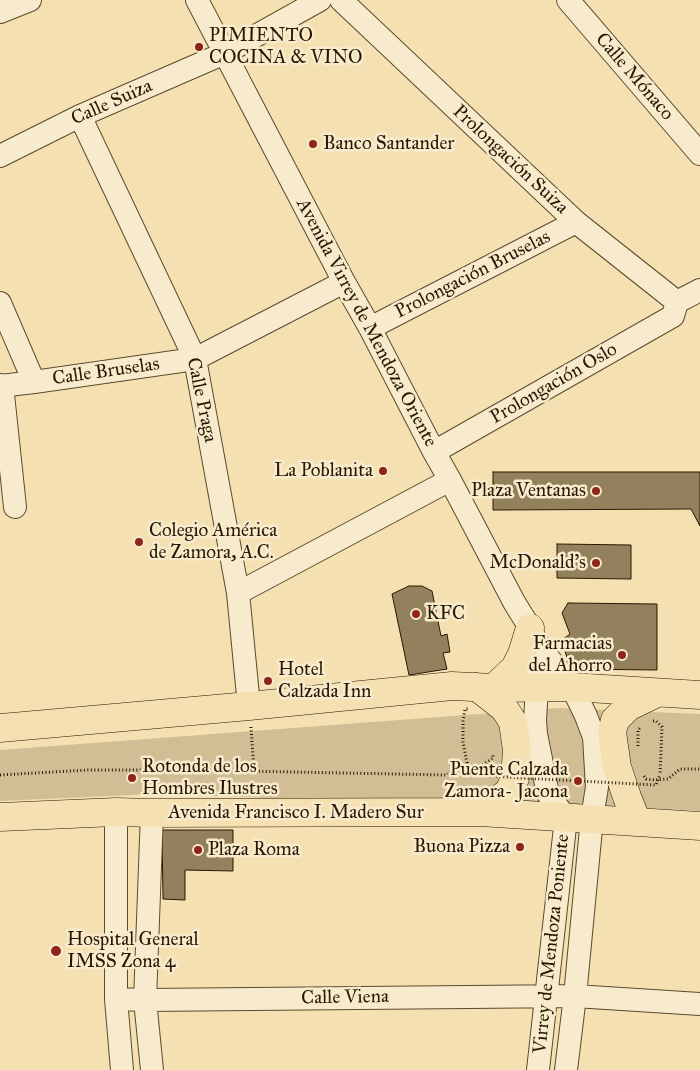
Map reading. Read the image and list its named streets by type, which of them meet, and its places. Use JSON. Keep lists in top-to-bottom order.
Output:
{
  "streets": {
    "main road": ["Avenida Francisco I. Madero Sur"],
    "street": [
      "Calle Mónaco",
      "Calle Suiza",
      "Prolongación Suiza",
      "Prolongación Bruselas",
      "Avenida Virrey de Mendoza Oriente",
      "Calle Bruselas",
      "Prolongación Oslo",
      "Calle Praga",
      "Virrey de Mendoza Poniente",
      "Calle Viena"
    ]
  },
  "crossings": [
    ["Calle Suiza", "Avenida Virrey de Mendoza Oriente"],
    ["Calle Suiza", "Calle Praga"],
    ["Prolongación Suiza", "Prolongación Bruselas"],
    ["Prolongación Suiza", "Prolongación Oslo"],
    ["Prolongación Bruselas", "Avenida Virrey de Mendoza Oriente"],
    ["Avenida Virrey de Mendoza Oriente", "Calle Bruselas"],
    ["Avenida Virrey de Mendoza Oriente", "Prolongación Oslo"],
    ["Avenida Virrey de Mendoza Oriente", "Avenida Francisco I. Madero Sur"],
    ["Avenida Virrey de Mendoza Oriente", "Virrey de Mendoza Poniente"],
    ["Calle Bruselas", "Calle Praga"],
    ["Avenida Francisco I. Madero Sur", "Virrey de Mendoza Poniente"],
    ["Virrey de Mendoza Poniente", "Calle Viena"]
  ],
  "places": [
    "PIMIENTO COCINA & VINO",
    "Banco Santander",
    "La Poblanita",
    "Plaza Ventanas",
    "Colegio América de Zamora, A.C.",
    "McDonald's",
    "KFC",
    "Farmacias del Ahorro",
    "Hotel Calzada Inn",
    "Rotonda de los Hombres Ilustres",
    "Puente Calzada Zamora- Jacona",
    "Buona Pizza",
    "Plaza Roma",
    "Hospital General IMSS Zona 4"
  ]
}
